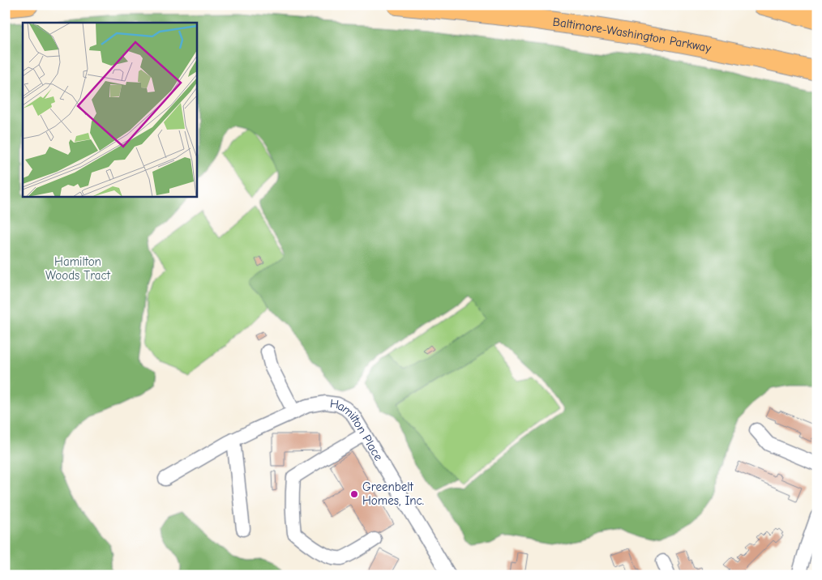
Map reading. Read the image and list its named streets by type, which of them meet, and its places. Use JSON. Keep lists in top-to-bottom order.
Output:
{
  "streets": {
    "highway": ["Baltimore-Washington Parkway"],
    "street": ["Hamilton Place"]
  },
  "parks": ["Hamilton Woods Tract"],
  "places": ["Greenbelt Homes, Inc."]
}
